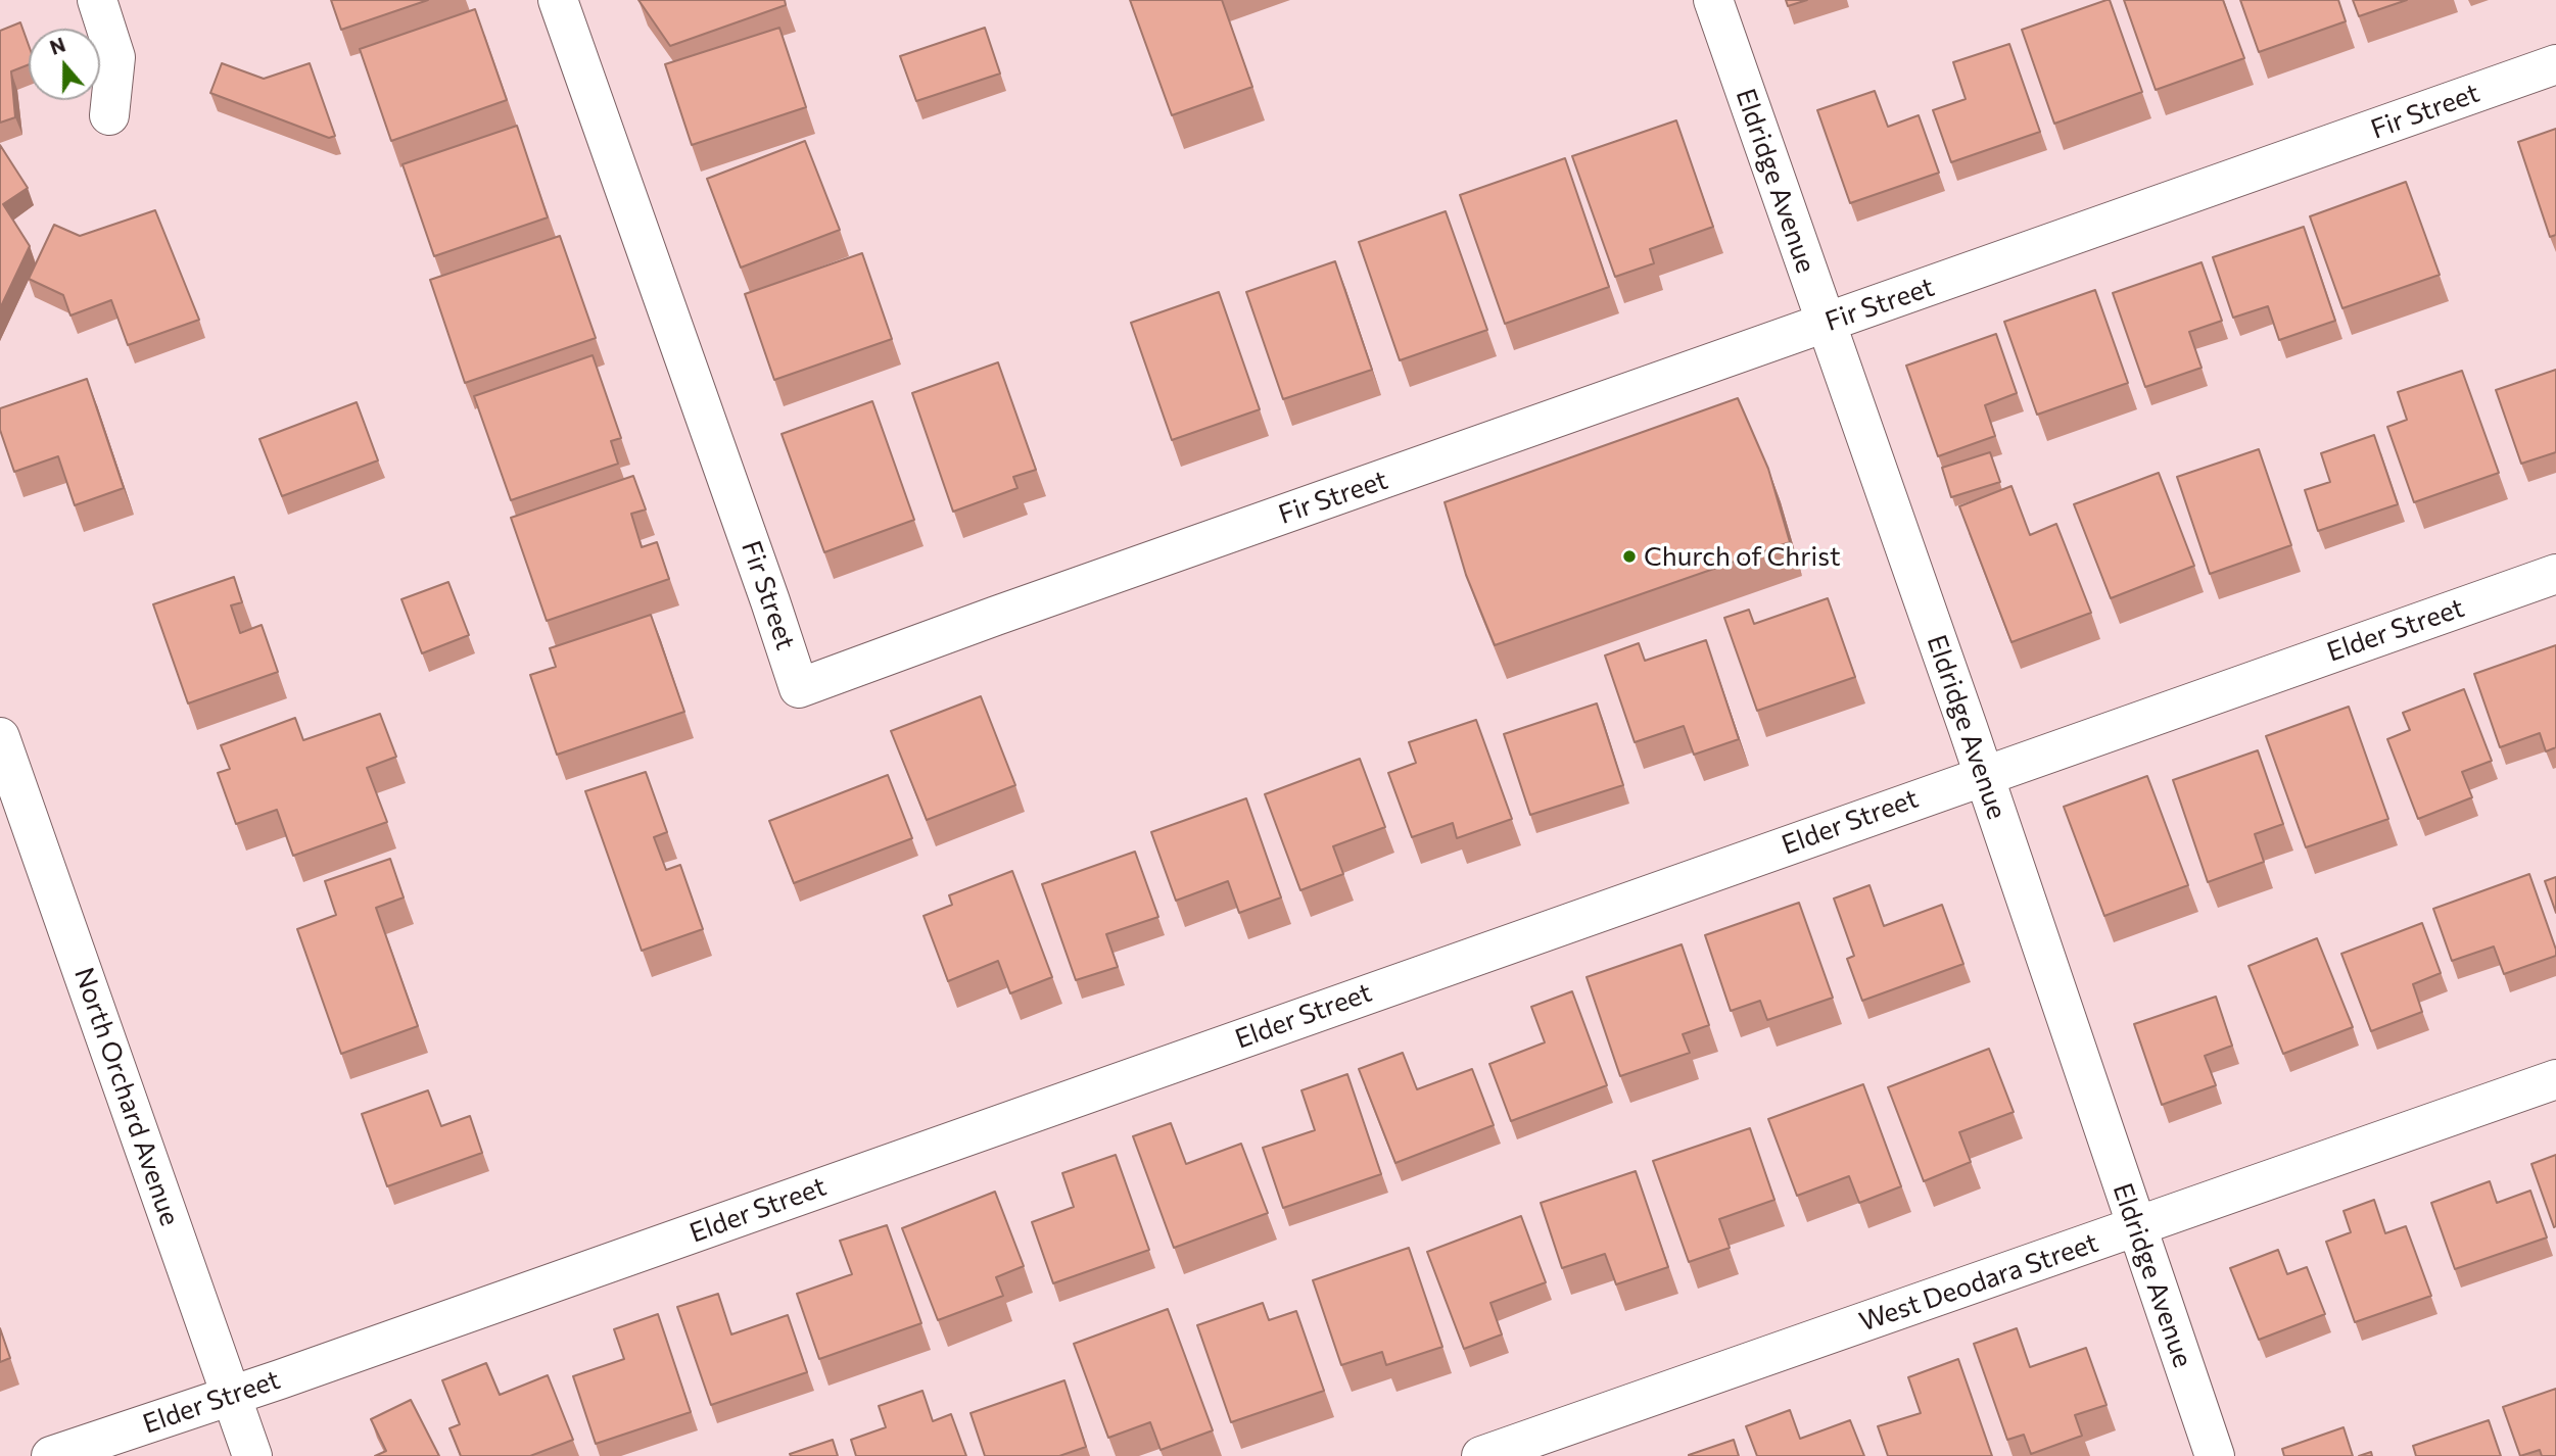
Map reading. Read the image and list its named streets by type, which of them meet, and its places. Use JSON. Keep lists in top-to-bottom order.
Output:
{
  "streets": {
    "street": [
      "Fir Street",
      "Eldridge Avenue",
      "Elder Street",
      "North Orchard Avenue",
      "West Deodara Street"
    ]
  },
  "crossings": [
    ["Fir Street", "Eldridge Avenue"],
    ["Eldridge Avenue", "Elder Street"],
    ["Eldridge Avenue", "West Deodara Street"],
    ["Elder Street", "North Orchard Avenue"]
  ],
  "places": ["Church of Christ"],
  "north": "top"
}
